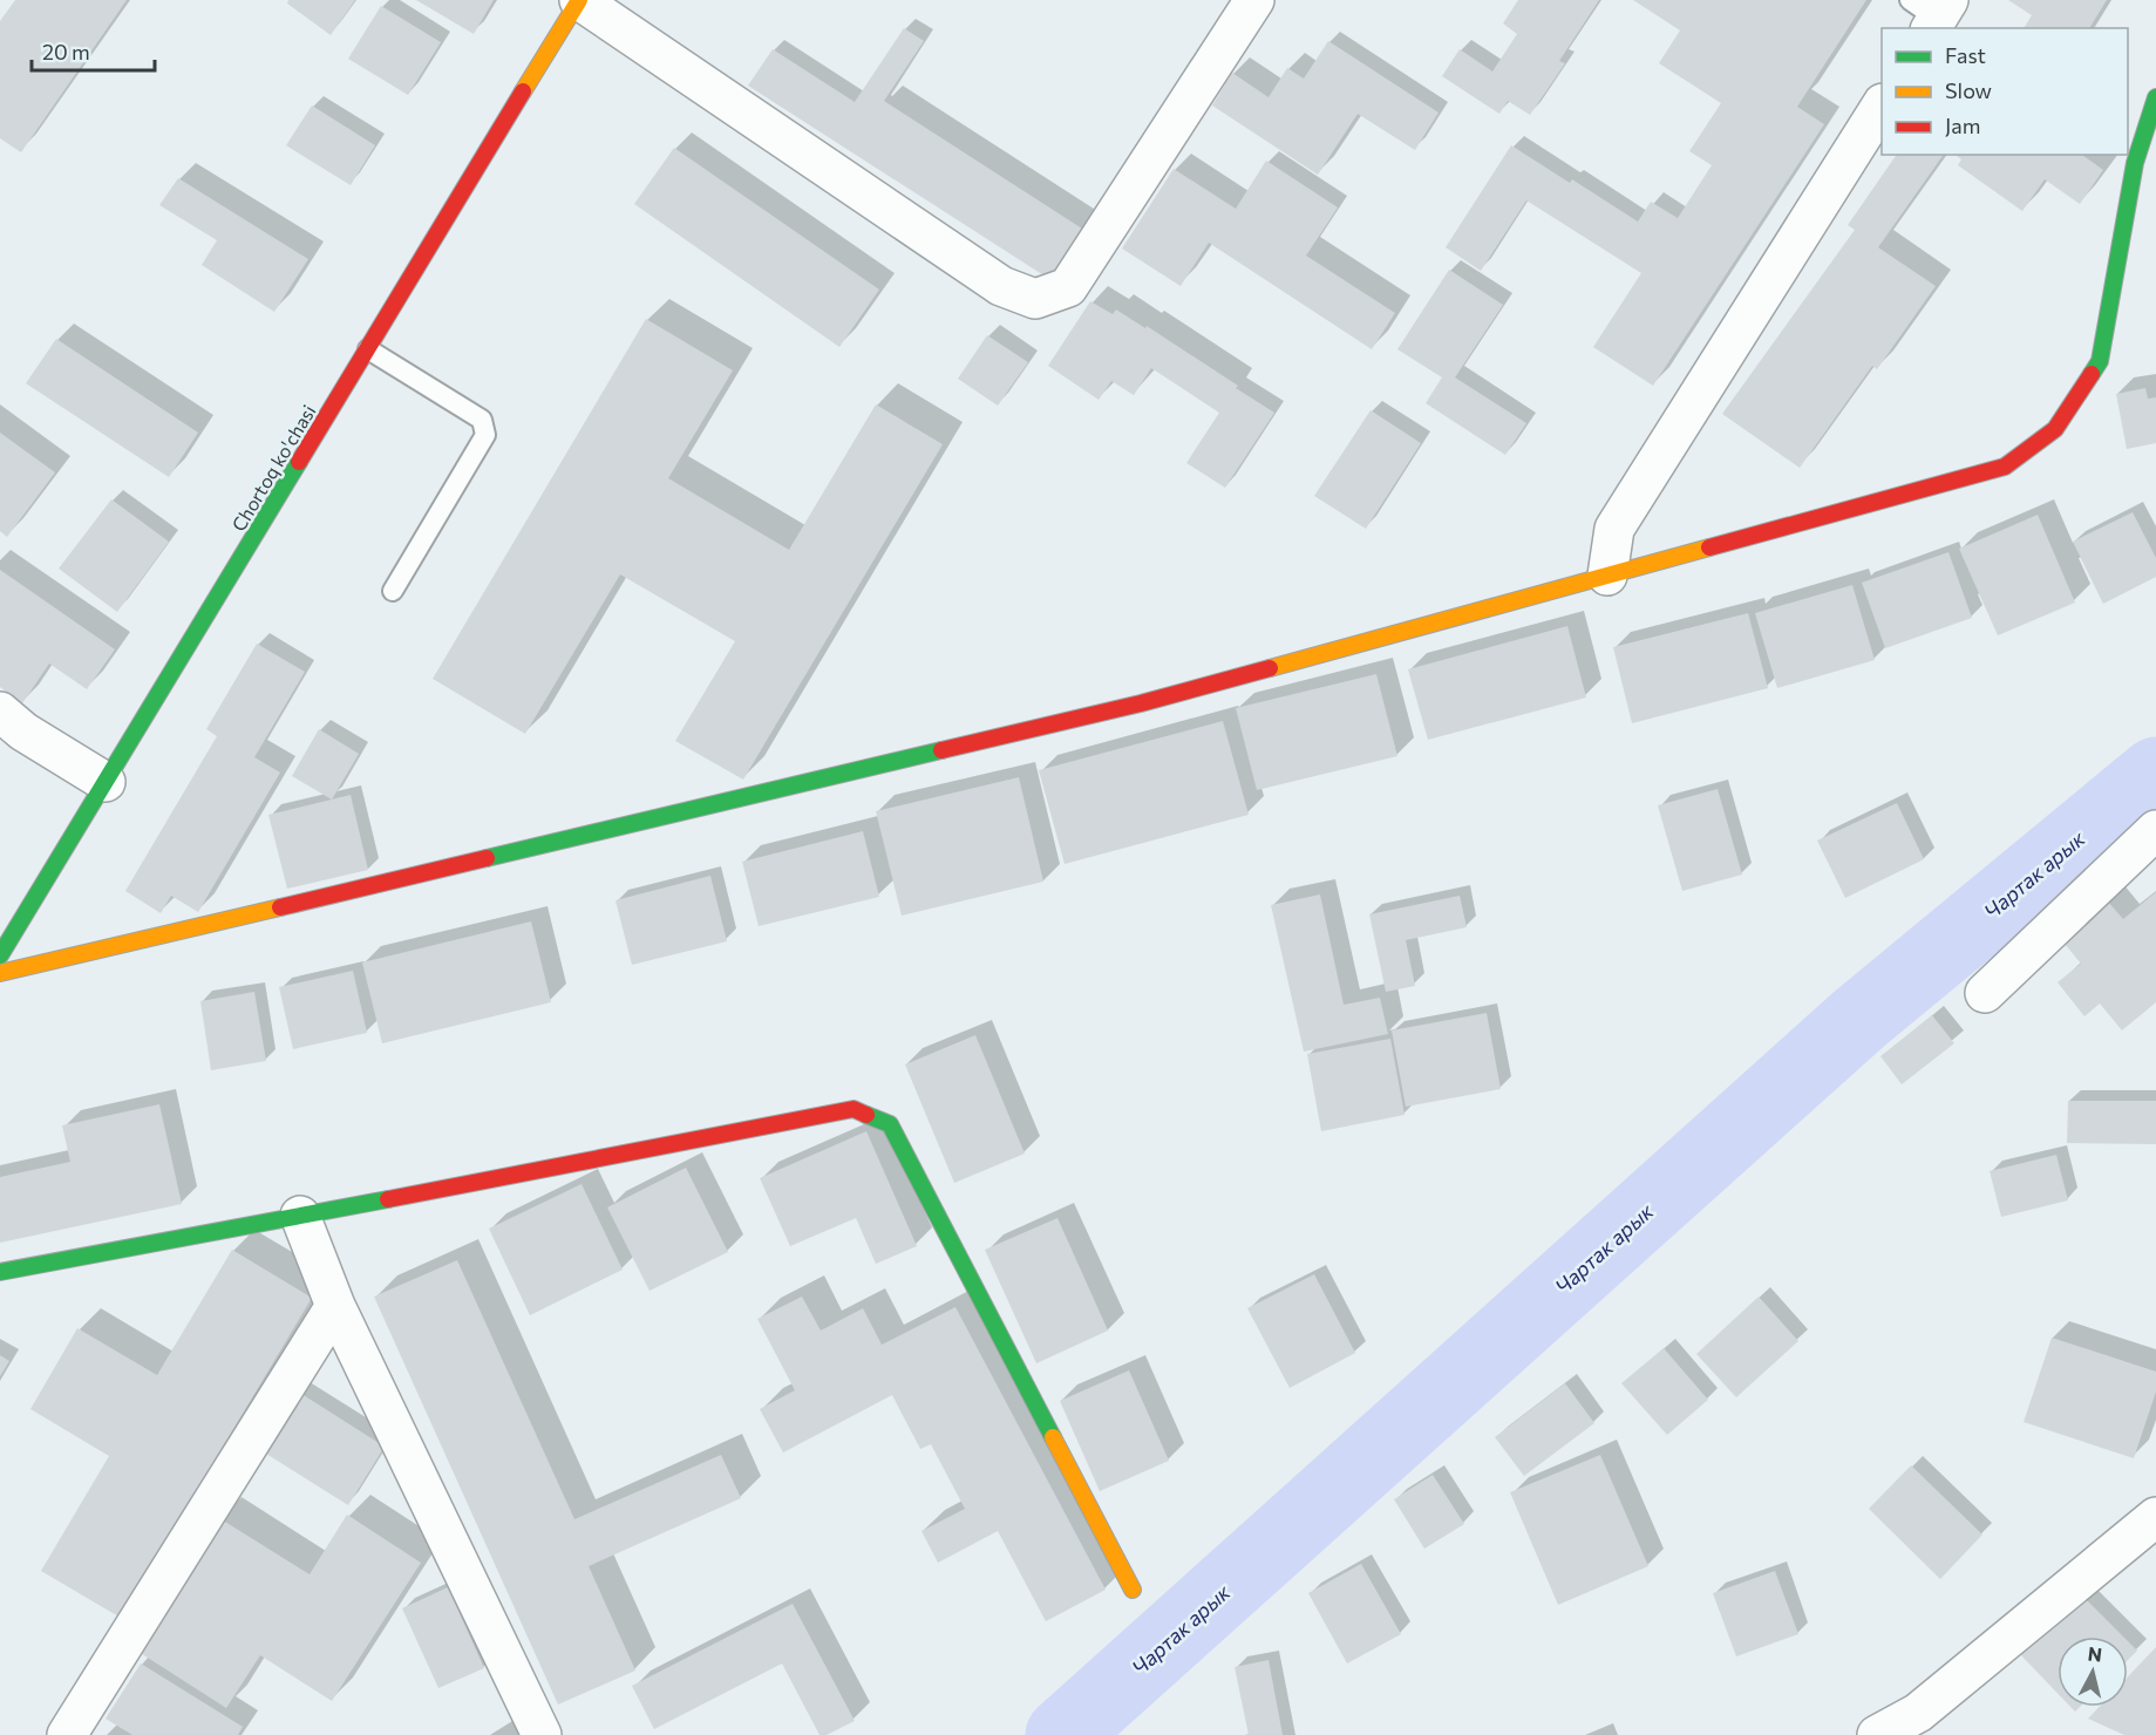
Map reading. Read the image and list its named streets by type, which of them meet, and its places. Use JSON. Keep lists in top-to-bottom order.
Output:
{
  "streets": {
    "street": ["Chortoq ko'chasi"]
  },
  "water": ["Чартак арык"],
  "legend": ["Fast", "Slow", "Jam"],
  "scale_bar": "20 m",
  "north": "top"
}
